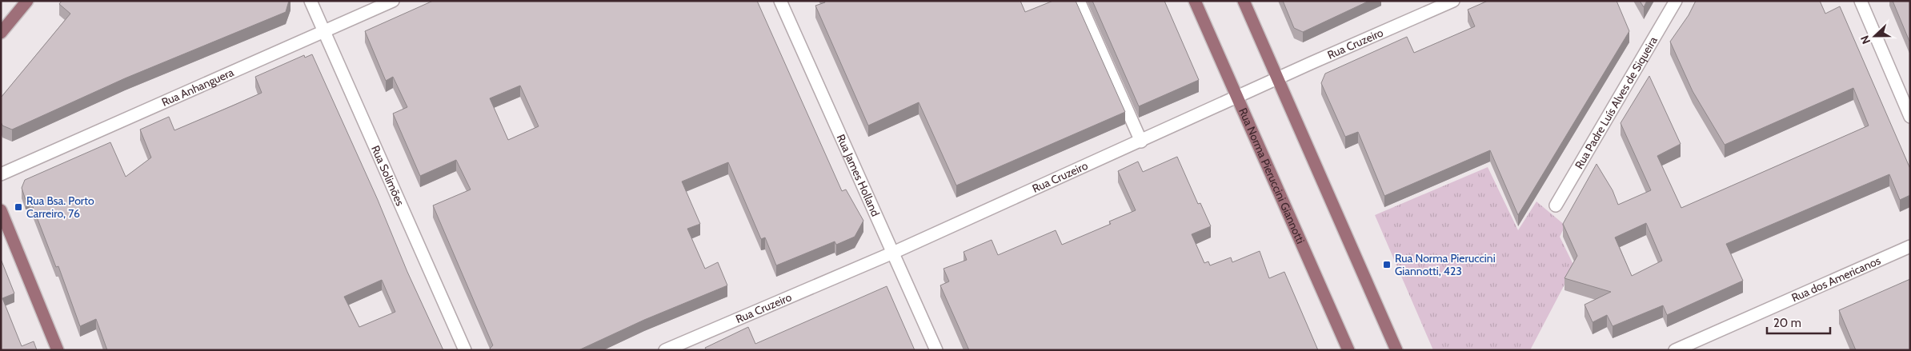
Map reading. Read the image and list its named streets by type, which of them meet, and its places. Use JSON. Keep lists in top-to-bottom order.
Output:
{
  "streets": {
    "main road": ["Rua Norma Pieruccini Giannotti"],
    "street": [
      "Rua Cruzeiro",
      "Rua Anhanguera",
      "Rua Padre Luís Alves de Siqueira",
      "Rua James Holland",
      "Rua Solimões",
      "Rua dos Americanos"
    ]
  },
  "crossings": [
    ["Rua Cruzeiro", "Rua James Holland"],
    ["Rua Cruzeiro", "Rua Norma Pieruccini Giannotti"],
    ["Rua Anhanguera", "Rua Solimões"]
  ],
  "places": {
    "transit": ["Rua Bsa. Porto Carreiro, 76", "Rua Norma Pieruccini Giannotti, 423"]
  },
  "scale_bar": "20 m",
  "north": "left"
}
